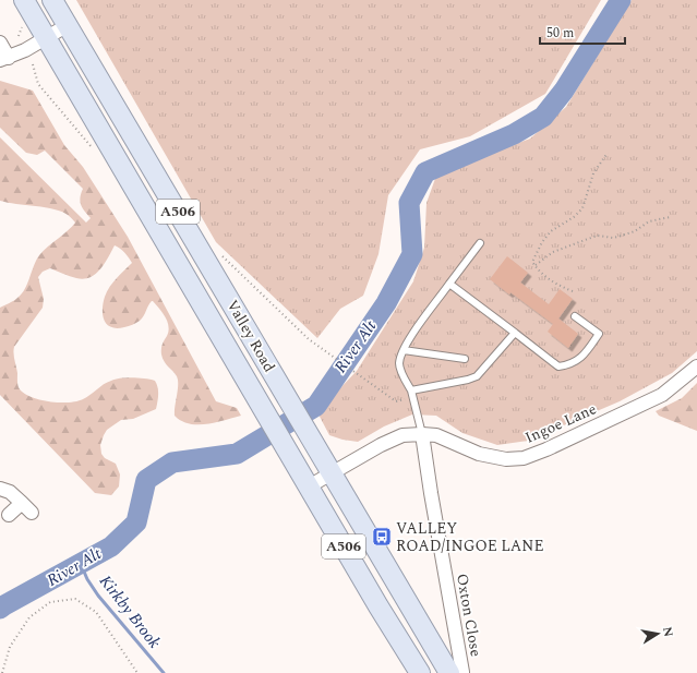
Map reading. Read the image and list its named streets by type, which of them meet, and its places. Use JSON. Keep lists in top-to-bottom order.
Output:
{
  "streets": {
    "main road": ["A506", "Valley Road"],
    "street": ["Ingoe Lane", "Oxton Close"]
  },
  "crossings": [
    ["Valley Road", "Ingoe Lane"],
    ["Valley Road", "Oxton Close"],
    ["Ingoe Lane", "Oxton Close"]
  ],
  "water": ["River Alt", "Kirkby Brook"],
  "places": {
    "bus stop": ["VALLEY ROAD/INGOE LANE"]
  },
  "scale_bar": "50 m",
  "north": "right"
}
